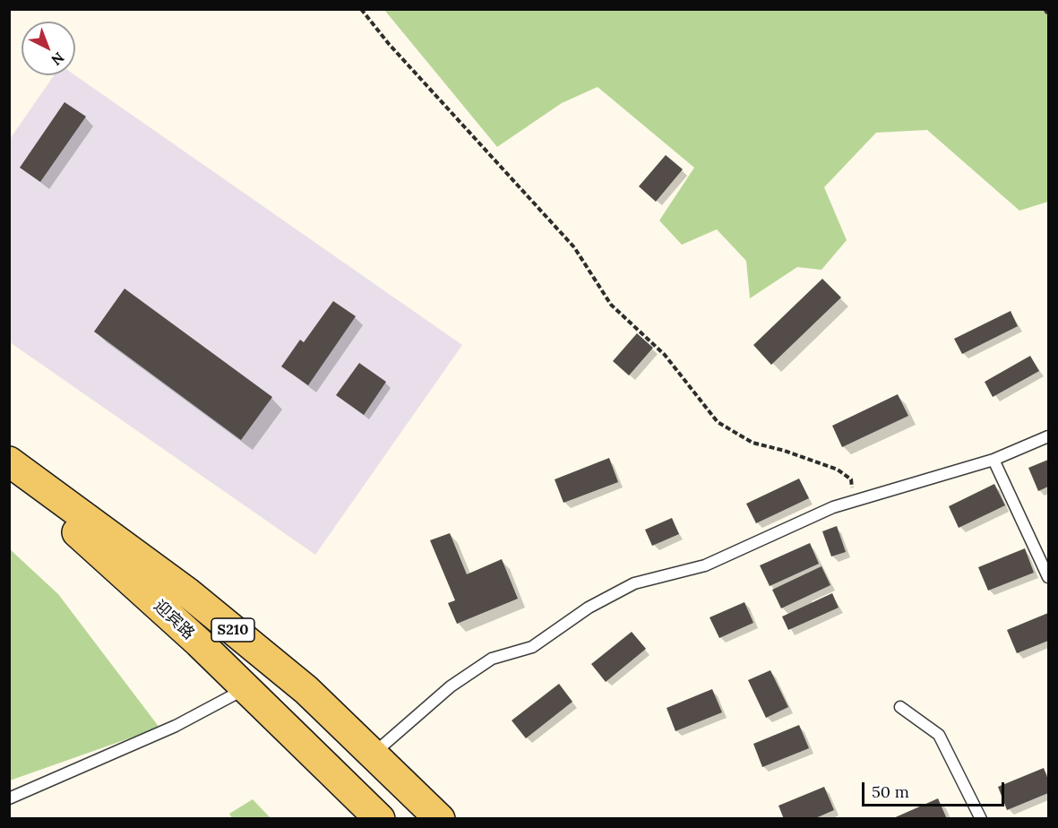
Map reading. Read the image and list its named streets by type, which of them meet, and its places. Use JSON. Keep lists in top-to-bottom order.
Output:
{
  "streets": {
    "main road": ["迎宾路", "S210"]
  },
  "scale_bar": "50 m",
  "north": "bottom right"
}
